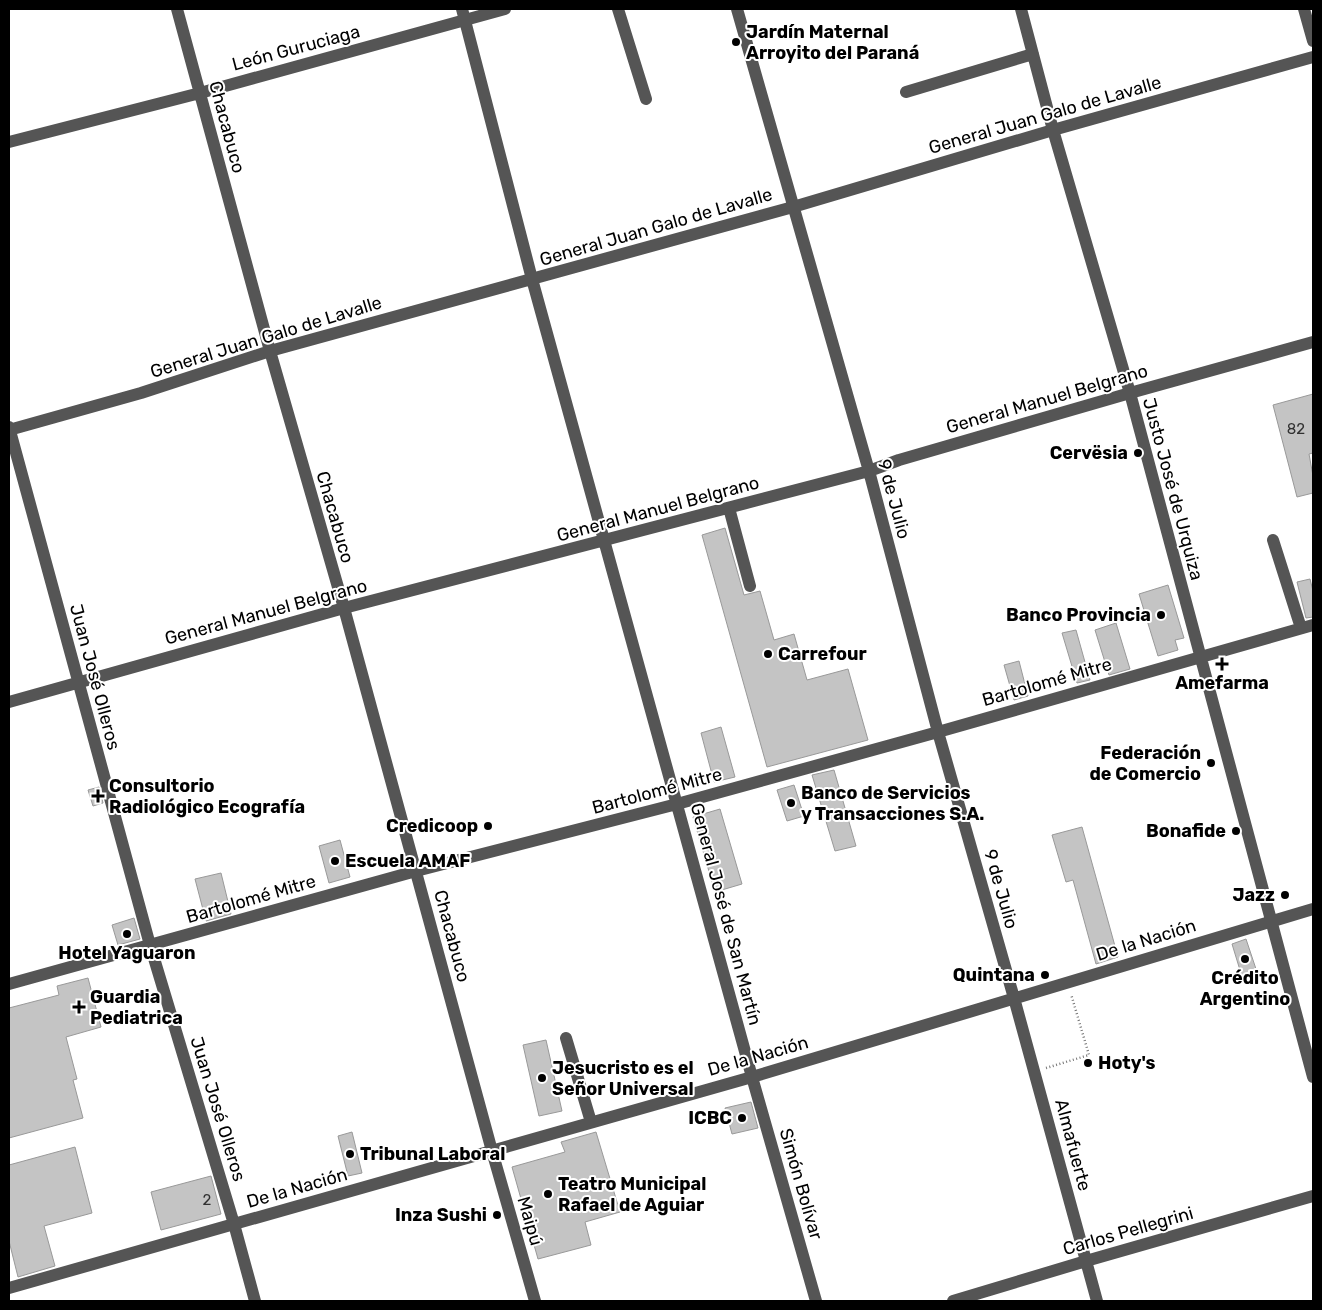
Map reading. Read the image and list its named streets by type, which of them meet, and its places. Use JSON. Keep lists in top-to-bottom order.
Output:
{
  "streets": {
    "street": [
      "León Guruciaga",
      "General Juan Galo de Lavalle",
      "Chacabuco",
      "General Manuel Belgrano",
      "Justo José de Urquiza",
      "9 de Julio",
      "Juan José Olleros",
      "Bartolomé Mitre",
      "General José de San Martín",
      "De la Nación",
      "Almafuerte",
      "Simón Bolívar",
      "Maipú",
      "Carlos Pellegrini"
    ]
  },
  "crossings": [
    ["León Guruciaga", "Chacabuco"],
    ["León Guruciaga", "General José de San Martín"],
    ["General Juan Galo de Lavalle", "Chacabuco"],
    ["General Juan Galo de Lavalle", "Justo José de Urquiza"],
    ["General Juan Galo de Lavalle", "9 de Julio"],
    ["General Juan Galo de Lavalle", "Juan José Olleros"],
    ["General Juan Galo de Lavalle", "General José de San Martín"],
    ["Chacabuco", "General Manuel Belgrano"],
    ["Chacabuco", "Bartolomé Mitre"],
    ["Chacabuco", "De la Nación"],
    ["Chacabuco", "Maipú"],
    ["General Manuel Belgrano", "Justo José de Urquiza"],
    ["General Manuel Belgrano", "9 de Julio"],
    ["General Manuel Belgrano", "Juan José Olleros"],
    ["General Manuel Belgrano", "General José de San Martín"],
    ["Justo José de Urquiza", "Bartolomé Mitre"],
    ["Justo José de Urquiza", "De la Nación"],
    ["9 de Julio", "Bartolomé Mitre"],
    ["9 de Julio", "De la Nación"],
    ["9 de Julio", "Almafuerte"],
    ["Juan José Olleros", "Bartolomé Mitre"],
    ["Juan José Olleros", "De la Nación"],
    ["Bartolomé Mitre", "General José de San Martín"],
    ["General José de San Martín", "De la Nación"],
    ["General José de San Martín", "Simón Bolívar"],
    ["De la Nación", "Almafuerte"],
    ["De la Nación", "Simón Bolívar"],
    ["De la Nación", "Maipú"],
    ["Almafuerte", "Carlos Pellegrini"]
  ],
  "places": {
    "other": [
      "Jardín Maternal Arroyito del Paraná",
      "Cervësia",
      "Banco Provincia",
      "Carrefour",
      "Federación de Comercio",
      "Banco de Servicios y Transacciones S.A.",
      "Credicoop",
      "Bonafide",
      "Escuela AMAF",
      "Jazz",
      "Hotel Yaguaron",
      "Crédito Argentino",
      "Quintana",
      "Hoty's",
      "Jesucristo es el Señor Universal",
      "ICBC",
      "Tribunal Laboral",
      "Teatro Municipal Rafael de Aguiar",
      "Inza Sushi"
    ],
    "health": ["Amefarma", "Consultorio Radiológico Ecografía", "Guardia Pediatrica"]
  },
  "house_numbers": ["82", "2"]
}
